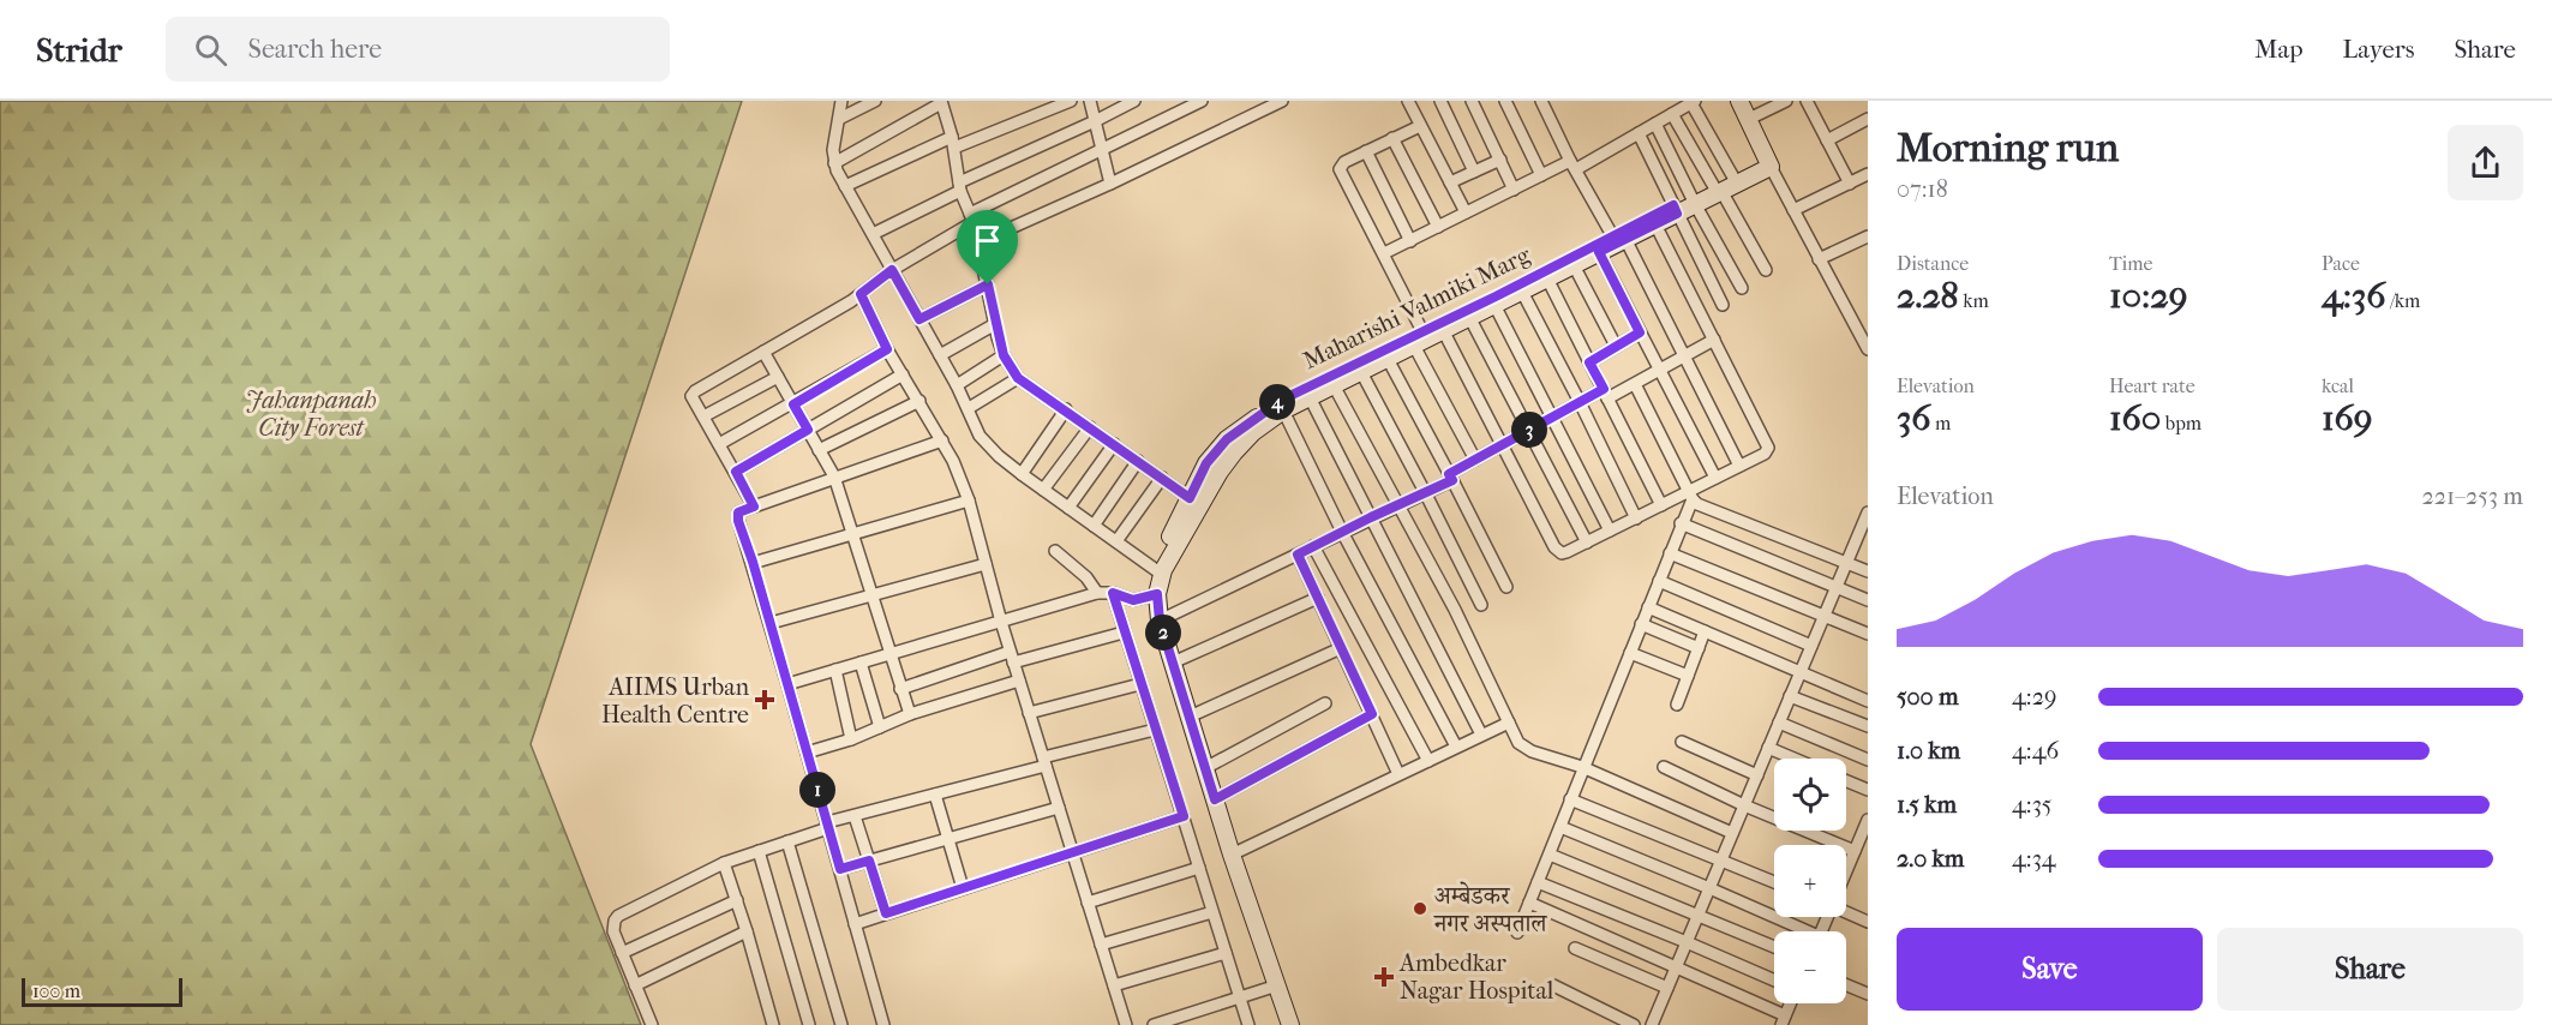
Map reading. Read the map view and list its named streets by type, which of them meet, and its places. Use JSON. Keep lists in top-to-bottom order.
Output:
{
  "streets": {
    "street": ["Maharishi Valmiki Marg"]
  },
  "parks": ["Jahanpanah City Forest"],
  "places": {
    "health": ["AIIMS Urban Health Centre", "Ambedkar Nagar Hospital"],
    "other": ["अम्बेडकर नगर अस्पताल"]
  },
  "scale_bar": "100 m",
  "page": {
    "header": "Stridr",
    "search": "Search here",
    "nav": ["Map", "Layers", "Share"],
    "heading": ["Morning run", "07:18"],
    "stats": [
      ["Distance", "2.28 km"],
      ["Time", "10:29"],
      ["Pace", "4:36 /km"],
      ["Elevation", "36 m"],
      ["Heart rate", "160 bpm"],
      ["kcal", "169"]
    ],
    "pins": [
      "4",
      "3",
      "2",
      "1"
    ],
    "chart": ["Elevation", "221–253 m"],
    "list": [
      {
        "name": "500 m",
        "note": "4:29"
      },
      {
        "name": "1.0 km",
        "note": "4:46"
      },
      {
        "name": "1.5 km",
        "note": "4:35"
      },
      {
        "name": "2.0 km",
        "note": "4:34"
      }
    ],
    "map_buttons": ["+", "−"],
    "buttons": ["Save", "Share"],
    "scale": "100 m"
  }
}
